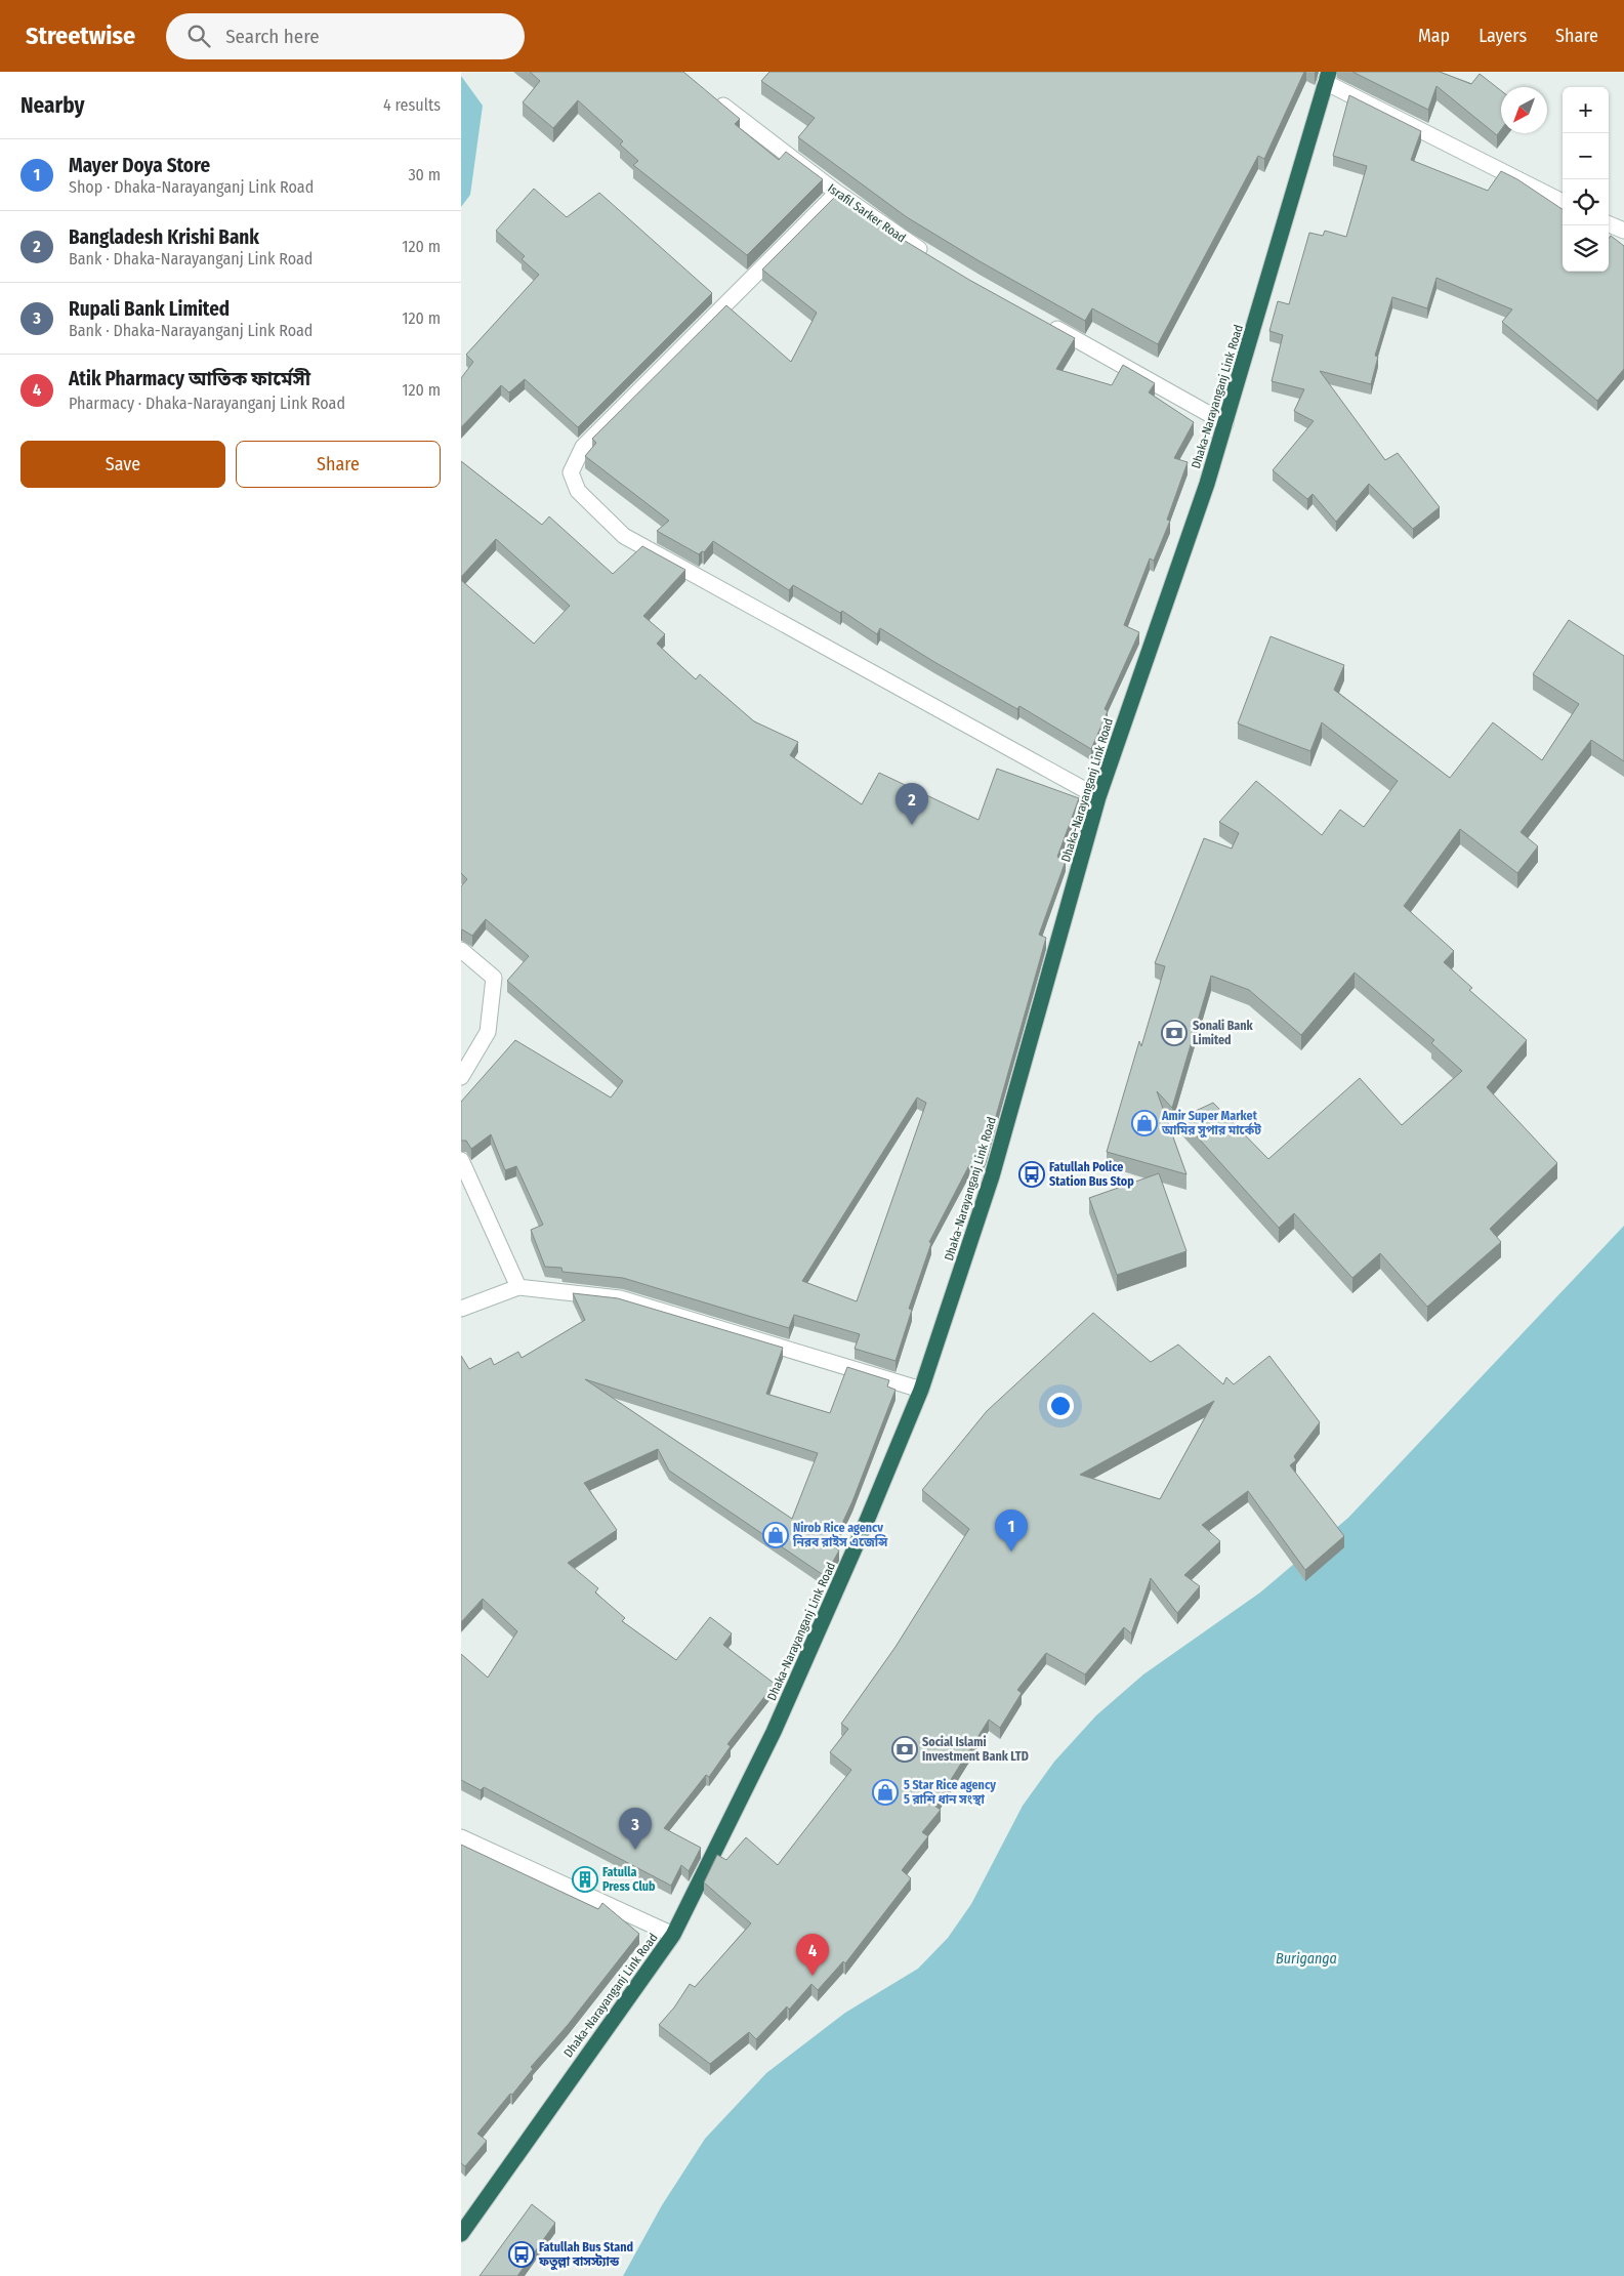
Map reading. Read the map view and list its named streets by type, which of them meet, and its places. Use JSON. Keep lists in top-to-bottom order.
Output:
{
  "streets": {
    "highway": ["Dhaka-Narayanganj Link Road"],
    "street": ["Israfil Sarker Road"]
  },
  "water": ["Buriganga"],
  "places": {
    "bank": ["Sonali Bank Limited", "Social Islami Investment Bank LTD"],
    "shop": ["Amir Super Market আমির সুপার মার্কেট", "Nirob Rice agency নিরব রাইস এজেন্সি", "5 Star Rice agency 5 রাশি ধান সংস্থা"],
    "bus stop": ["Fatullah Police Station Bus Stop", "Fatullah Bus Stand ফতুল্লা বাসস্ট্যান্ড"],
    "building": ["Fatulla Press Club"]
  },
  "north": "bottom left",
  "page": {
    "header": "Streetwise",
    "search": "Search here",
    "nav": ["Map", "Layers", "Share"],
    "heading": ["Nearby", "4 results"],
    "map_buttons": ["+", "−"],
    "list": [
      {
        "mark": "1",
        "name": "Mayer Doya Store",
        "note": "Shop · Dhaka-Narayanganj Link Road",
        "value": "30 m"
      },
      {
        "mark": "2",
        "name": "Bangladesh Krishi Bank",
        "note": "Bank · Dhaka-Narayanganj Link Road",
        "value": "120 m"
      },
      {
        "mark": "3",
        "name": "Rupali Bank Limited",
        "note": "Bank · Dhaka-Narayanganj Link Road",
        "value": "120 m"
      },
      {
        "mark": "4",
        "name": "Atik Pharmacy আতিক ফার্মেসী",
        "note": "Pharmacy · Dhaka-Narayanganj Link Road",
        "value": "120 m"
      }
    ],
    "buttons": ["Save", "Share"],
    "pins": [
      "2",
      "1",
      "3",
      "4"
    ]
  }
}
